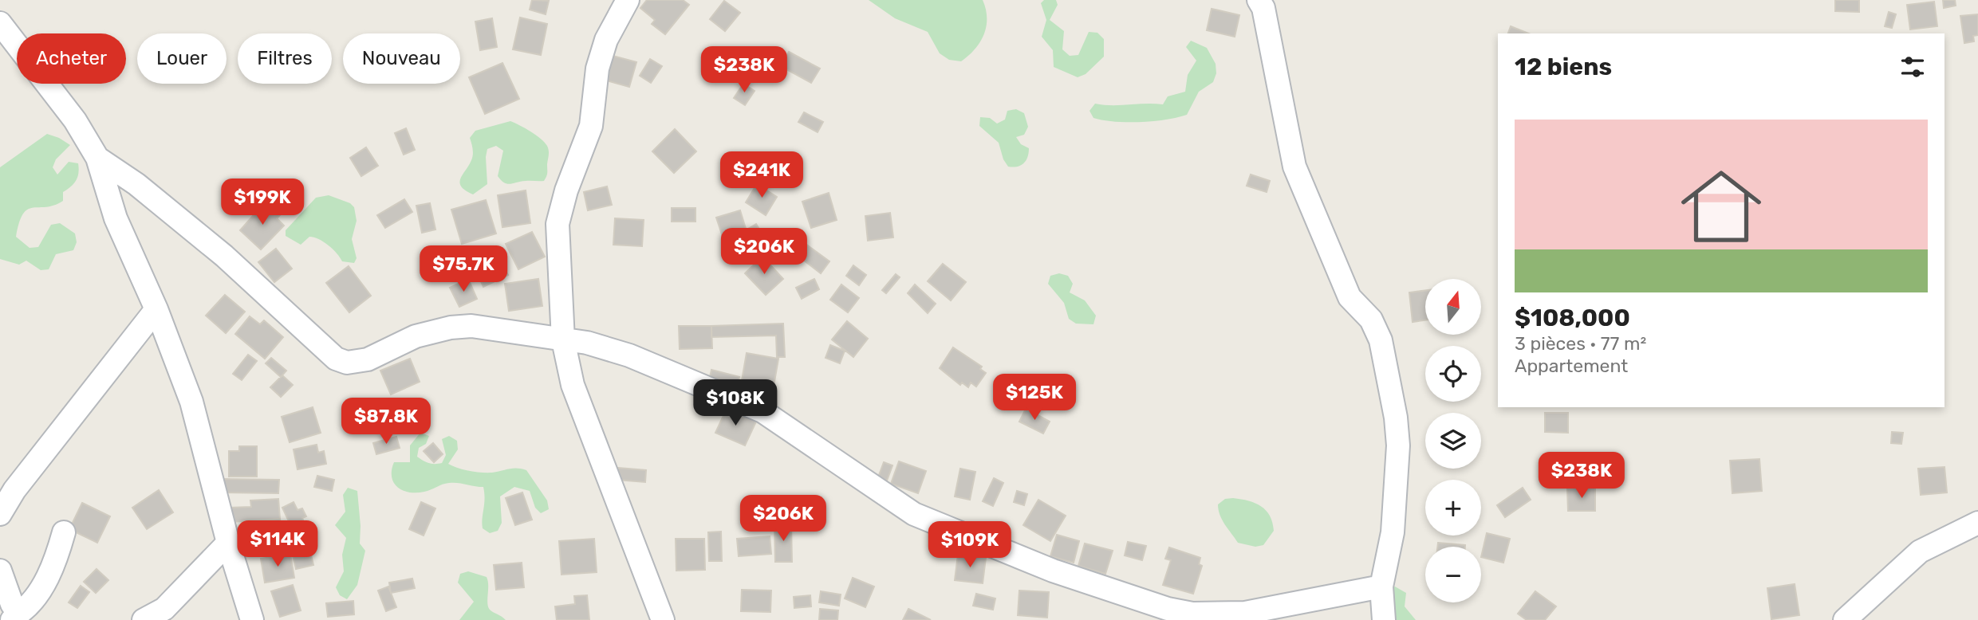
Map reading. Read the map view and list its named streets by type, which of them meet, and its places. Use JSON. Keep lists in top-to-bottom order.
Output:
{
  "north": "top",
  "page": {
    "chip": [
      "Acheter",
      "Louer",
      "Filtres",
      "Nouveau"
    ],
    "heading": "12 biens",
    "price": [
      "$238K",
      "$241K",
      "$199K",
      "$206K",
      "$75.7K",
      "$125K",
      "$108K",
      "$87.8K",
      "$238K",
      "$206K",
      "$114K",
      "$109K"
    ],
    "list": [
      {
        "name": "$108,000",
        "note": "3 pièces · 77 m² · Appartement"
      }
    ],
    "map_buttons": ["+", "−"]
  }
}
